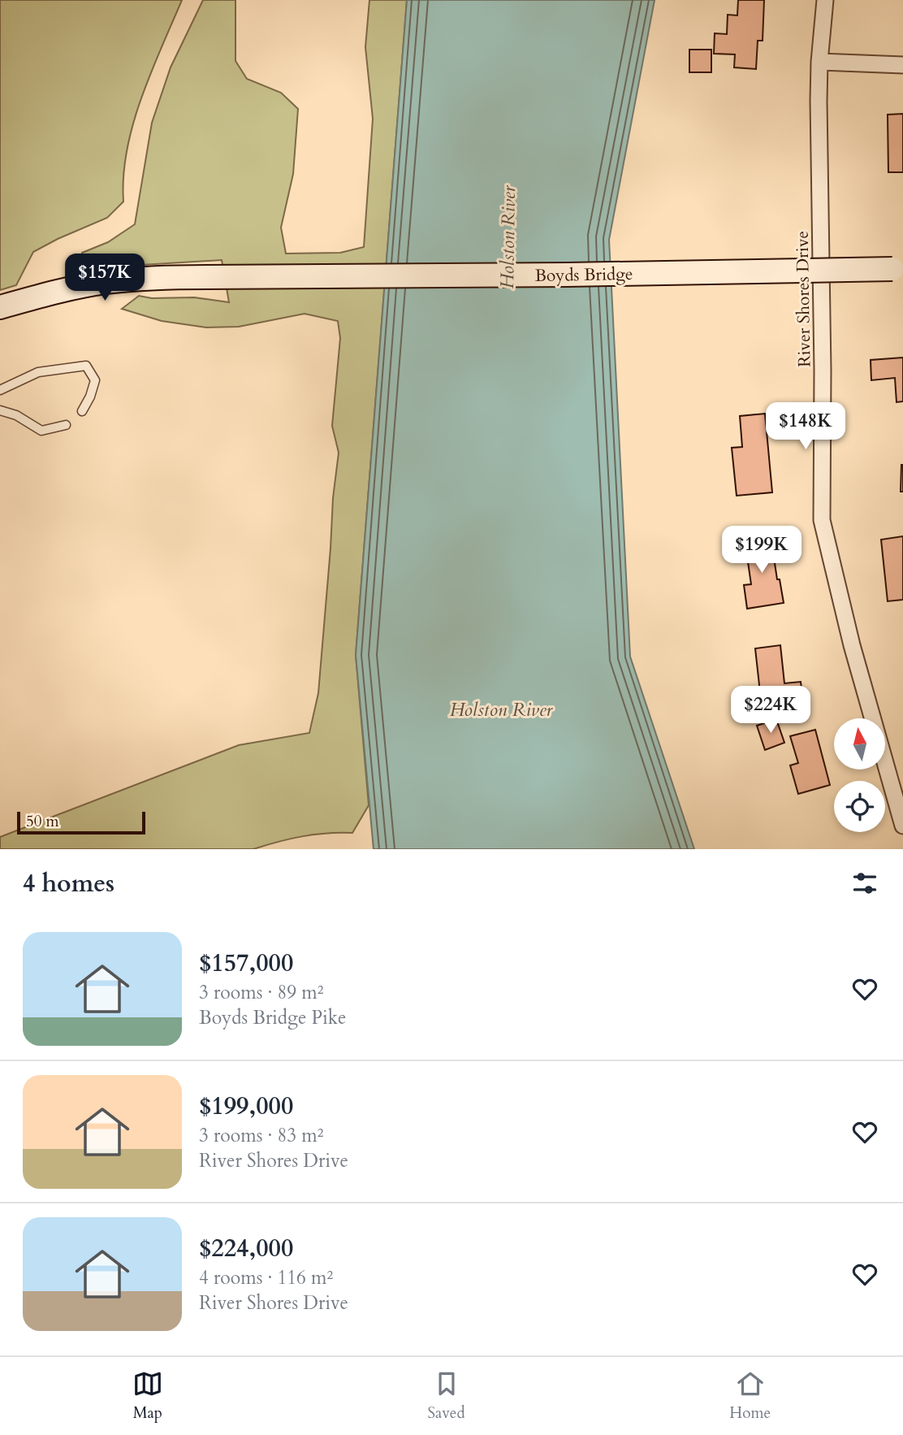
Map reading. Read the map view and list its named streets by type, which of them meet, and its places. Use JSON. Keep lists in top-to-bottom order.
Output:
{
  "streets": {
    "street": ["Boyds Bridge", "River Shores Drive"]
  },
  "water": ["Holston River"],
  "scale_bar": "50 m",
  "north": "top",
  "page": {
    "price": [
      "$157K",
      "$148K",
      "$199K",
      "$224K"
    ],
    "scale": "50 m",
    "heading": "4 homes",
    "list": [
      {
        "name": "$157,000",
        "note": "3 rooms · 89 m² · Boyds Bridge Pike"
      },
      {
        "name": "$199,000",
        "note": "3 rooms · 83 m² · River Shores Drive"
      },
      {
        "name": "$224,000",
        "note": "4 rooms · 116 m² · River Shores Drive"
      }
    ],
    "tabs": ["Map", "Saved", "Home"]
  }
}
